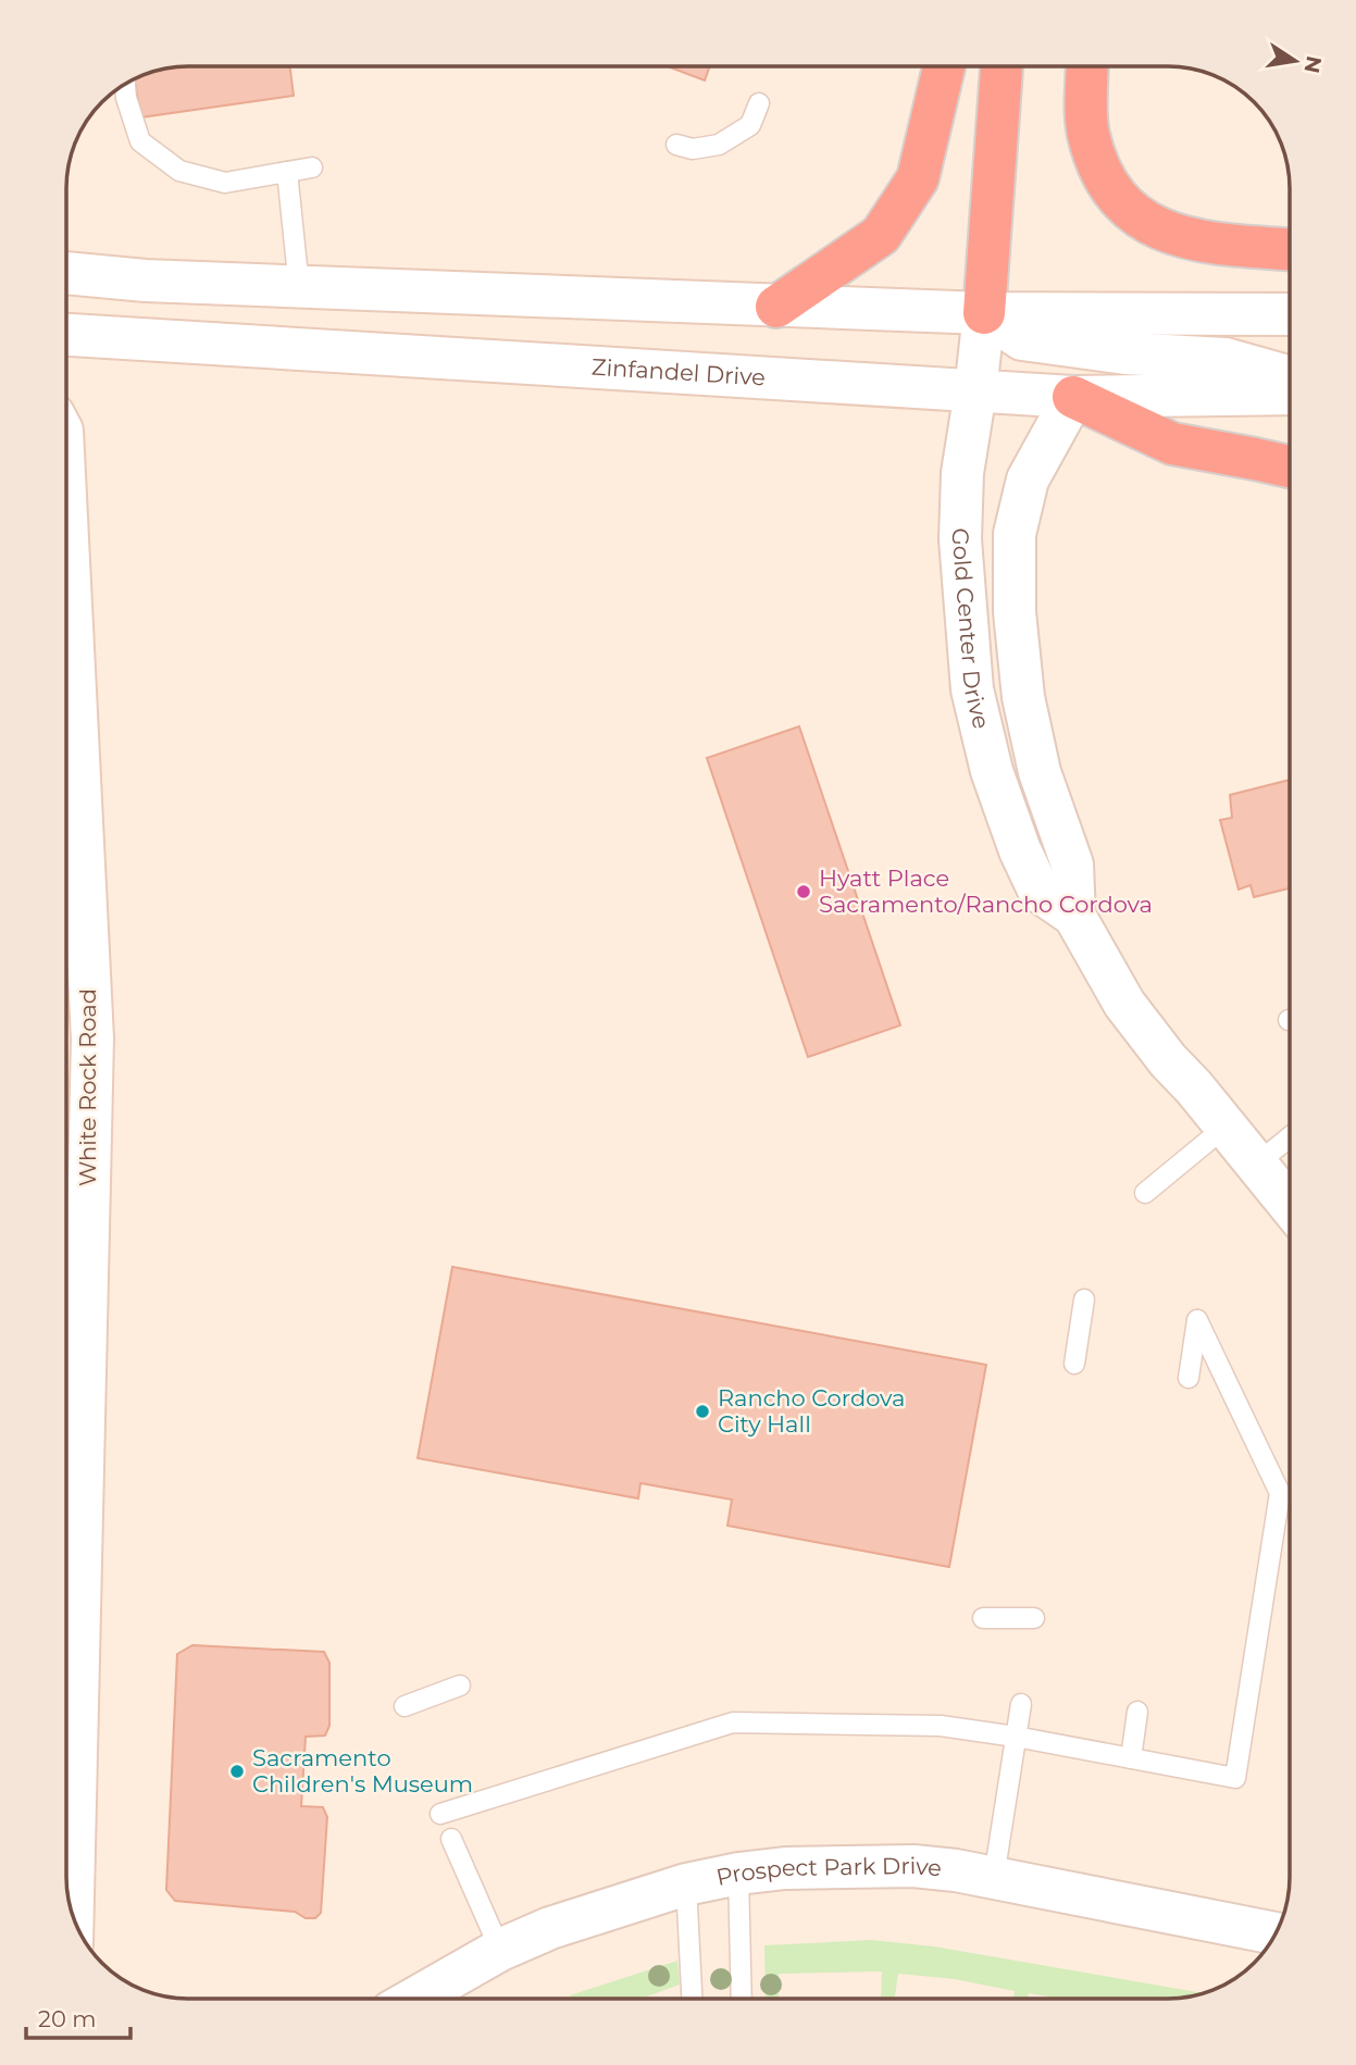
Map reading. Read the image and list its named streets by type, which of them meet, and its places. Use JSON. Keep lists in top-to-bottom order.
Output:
{
  "streets": {
    "main road": [
      "Zinfandel Drive",
      "Gold Center Drive",
      "White Rock Road",
      "Prospect Park Drive"
    ]
  },
  "crossings": [
    ["Zinfandel Drive", "Gold Center Drive"]
  ],
  "places": ["Hyatt Place Sacramento/Rancho Cordova", "Rancho Cordova City Hall", "Sacramento Children's Museum"],
  "scale_bar": "20 m",
  "north": "right"
}
